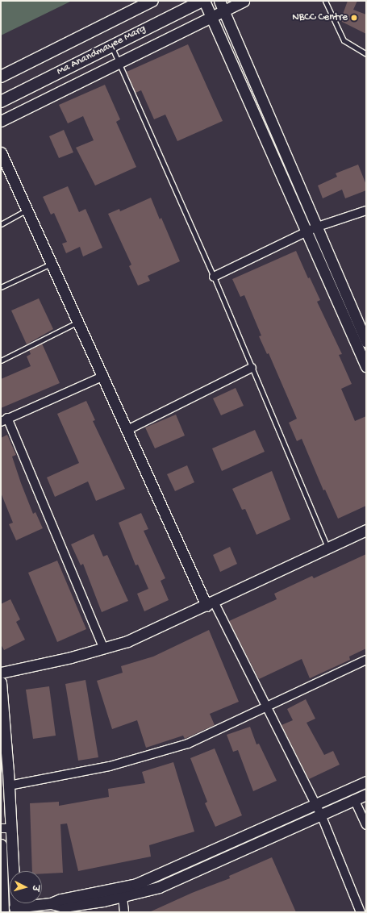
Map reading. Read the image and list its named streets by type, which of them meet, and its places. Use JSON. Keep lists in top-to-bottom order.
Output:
{
  "streets": {
    "main road": ["Ma Anandmayee Marg"]
  },
  "places": ["NBCC Centre"],
  "north": "right"
}
